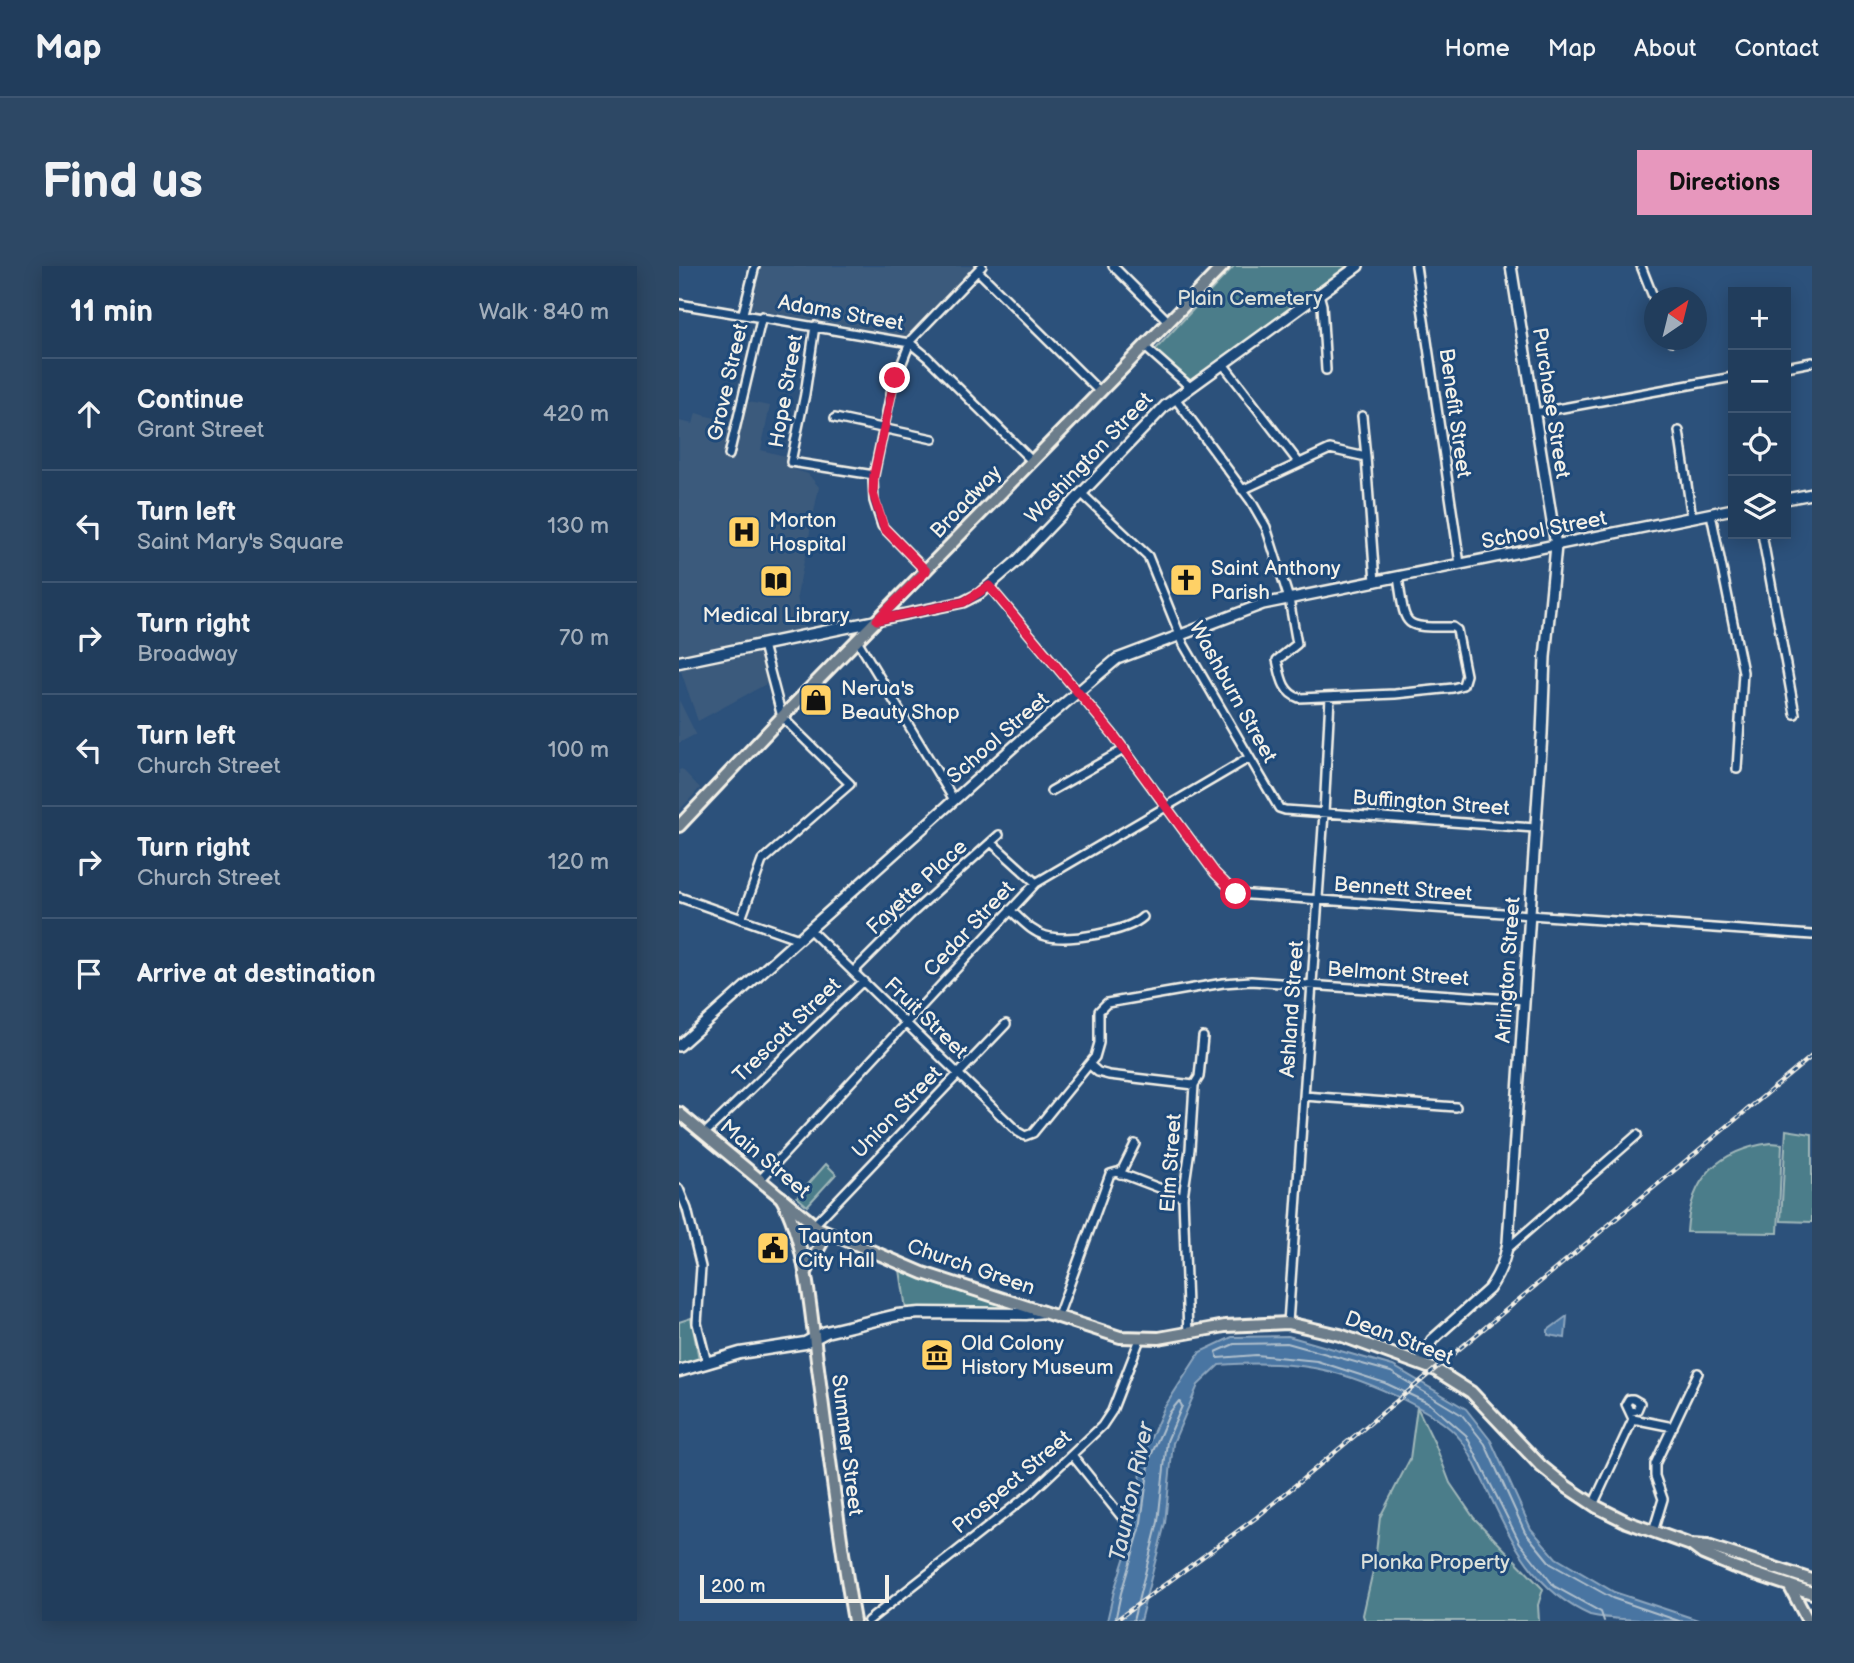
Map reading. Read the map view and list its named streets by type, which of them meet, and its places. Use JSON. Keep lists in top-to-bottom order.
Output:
{
  "streets": {
    "main road": [
      "Broadway",
      "Main Street",
      "Church Green",
      "Dean Street",
      "Summer Street"
    ],
    "street": [
      "Adams Street",
      "Grove Street",
      "Hope Street",
      "Purchase Street",
      "Benefit Street",
      "Washington Street",
      "School Street",
      "Washburn Street",
      "Buffington Street",
      "Fayette Place",
      "Bennett Street",
      "Cedar Street",
      "Arlington Street",
      "Belmont Street",
      "Ashland Street",
      "Fruit Street",
      "Trescott Street",
      "Union Street",
      "Elm Street",
      "Prospect Street"
    ]
  },
  "crossings": [
    ["Adams Street", "Grove Street"],
    ["Adams Street", "Hope Street"],
    ["Adams Street", "Broadway"],
    ["Purchase Street", "School Street"],
    ["Purchase Street", "Arlington Street"],
    ["Benefit Street", "School Street"],
    ["Washington Street", "Broadway"],
    ["Washington Street", "Washburn Street"],
    ["Washington Street", "Bennett Street"],
    ["School Street", "Washburn Street"],
    ["School Street", "Bennett Street"],
    ["School Street", "Arlington Street"],
    ["School Street", "Fruit Street"],
    ["Washburn Street", "Buffington Street"],
    ["Washburn Street", "Cedar Street"],
    ["Washburn Street", "Ashland Street"],
    ["Buffington Street", "Arlington Street"],
    ["Buffington Street", "Ashland Street"],
    ["Fayette Place", "Cedar Street"],
    ["Fayette Place", "Fruit Street"],
    ["Bennett Street", "Cedar Street"],
    ["Bennett Street", "Arlington Street"],
    ["Bennett Street", "Ashland Street"],
    ["Cedar Street", "Fruit Street"],
    ["Cedar Street", "Main Street"],
    ["Arlington Street", "Belmont Street"],
    ["Arlington Street", "Dean Street"],
    ["Belmont Street", "Ashland Street"],
    ["Belmont Street", "Fruit Street"],
    ["Ashland Street", "Dean Street"],
    ["Fruit Street", "Trescott Street"],
    ["Fruit Street", "Union Street"],
    ["Trescott Street", "Main Street"],
    ["Union Street", "Main Street"],
    ["Main Street", "Church Green"],
    ["Main Street", "Summer Street"],
    ["Elm Street", "Dean Street"],
    ["Church Green", "Dean Street"],
    ["Church Green", "Summer Street"],
    ["Dean Street", "Prospect Street"]
  ],
  "water": ["Taunton River"],
  "parks": ["Plain Cemetery", "Plonka Property"],
  "places": {
    "hospital": ["Morton Hospital"],
    "church": ["Saint Anthony Parish"],
    "library": ["Medical Library"],
    "shop": ["Nerua's Beauty Shop"],
    "public building": ["Taunton City Hall"],
    "museum": ["Old Colony History Museum"]
  },
  "scale_bar": "200 m",
  "north": "top right",
  "page": {
    "header": "Map",
    "nav": [
      "Home",
      "Map",
      "About",
      "Contact"
    ],
    "buttons": "Directions",
    "title": "Find us",
    "heading": ["11 min", "Walk · 840 m"],
    "map_buttons": ["+", "−"],
    "list": [
      ["Continue", "Grant Street", "420 m"],
      ["Turn left", "Saint Mary's Square", "130 m"],
      ["Turn right", "Broadway", "70 m"],
      ["Turn left", "Church Street", "100 m"],
      ["Turn right", "Church Street", "120 m"],
      "Arrive at destination"
    ],
    "scale": "200 m"
  }
}
